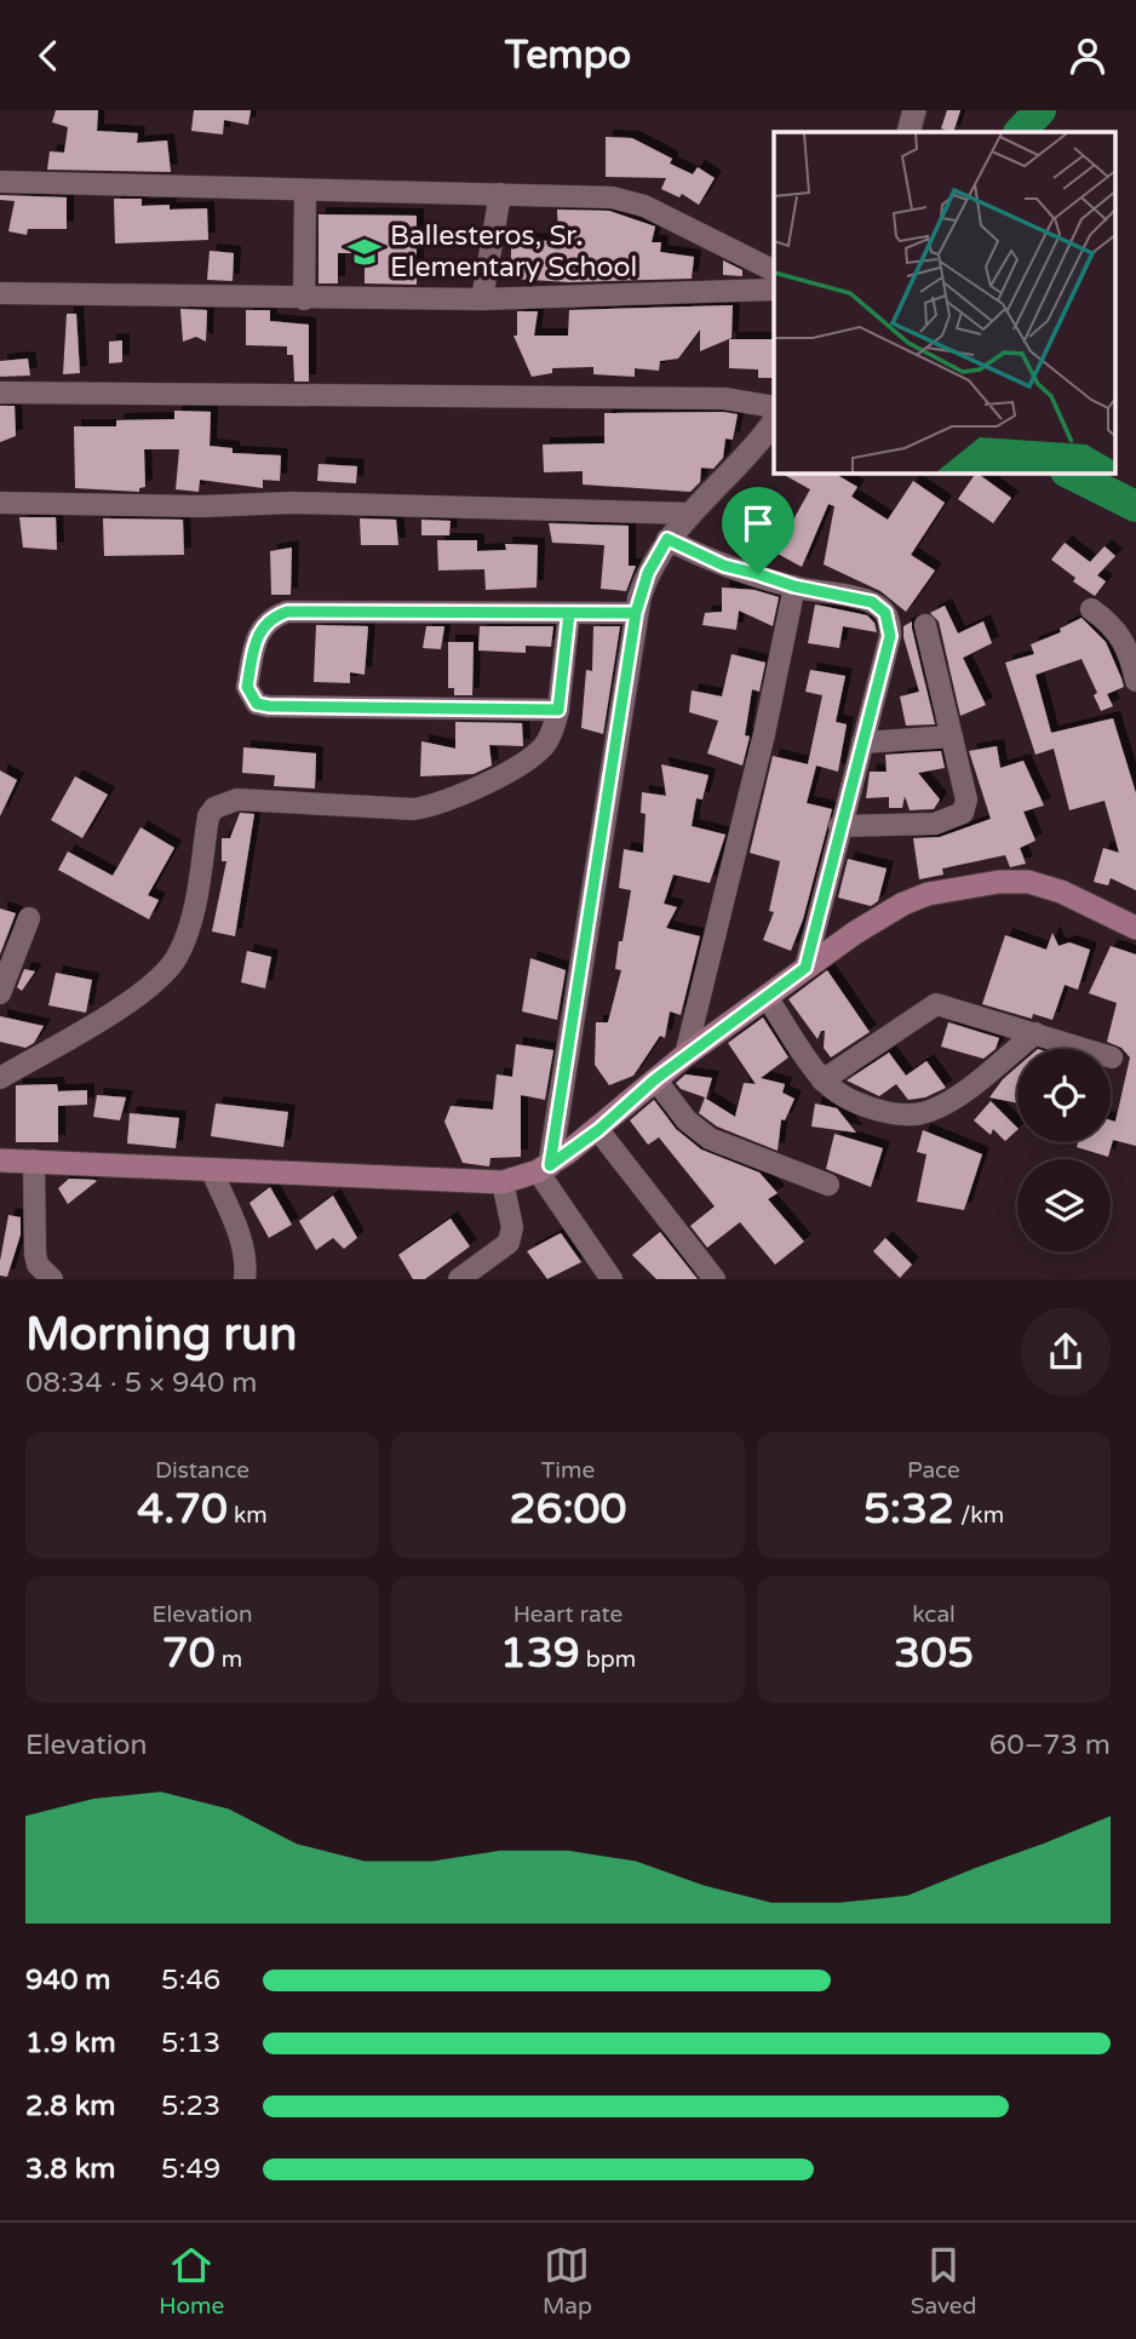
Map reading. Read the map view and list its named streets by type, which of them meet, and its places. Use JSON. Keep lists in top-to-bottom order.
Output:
{
  "places": {
    "school or university": ["Ballesteros, Sr. Elementary School"]
  },
  "page": {
    "header": "Tempo",
    "heading": ["Morning run", "08:34 · 5 × 940 m"],
    "stats": [
      ["Distance", "4.70 km"],
      ["Time", "26:00"],
      ["Pace", "5:32 /km"],
      ["Elevation", "70 m"],
      ["Heart rate", "139 bpm"],
      ["kcal", "305"]
    ],
    "chart": ["Elevation", "60–73 m"],
    "list": [
      {
        "name": "940 m",
        "note": "5:46"
      },
      {
        "name": "1.9 km",
        "note": "5:13"
      },
      {
        "name": "2.8 km",
        "note": "5:23"
      },
      {
        "name": "3.8 km",
        "note": "5:49"
      }
    ],
    "tabs": ["Home", "Map", "Saved"]
  }
}
